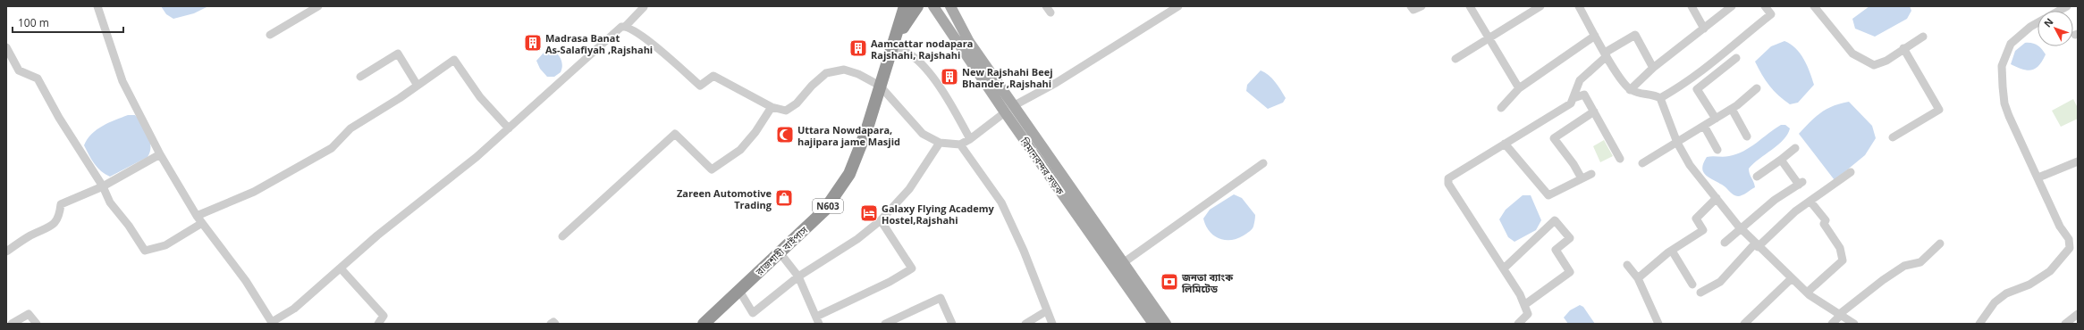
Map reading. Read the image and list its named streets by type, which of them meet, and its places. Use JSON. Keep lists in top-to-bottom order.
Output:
{
  "streets": {
    "highway": ["N603", "রাজশাহী বাইপাস"],
    "main road": ["বিমানবন্দর সড়ক"]
  },
  "crossings": [
    ["N603", "রাজশাহী বাইপাস"]
  ],
  "places": {
    "building": ["Madrasa Banat As-Salafiyah ,Rajshahi", "Aamcattar nodapara Rajshahi, Rajshahi", "New Rajshahi Beej Bhander ,Rajshahi"],
    "mosque": ["Uttara Nowdapara, hajipara jame Masjid"],
    "shop": ["Zareen Automotive Trading"],
    "hotel": ["Galaxy Flying Academy Hostel,Rajshahi"],
    "bank": ["জনতা ব্যাংক লিমিটেড"]
  },
  "scale_bar": "100 m",
  "north": "top left"
}
